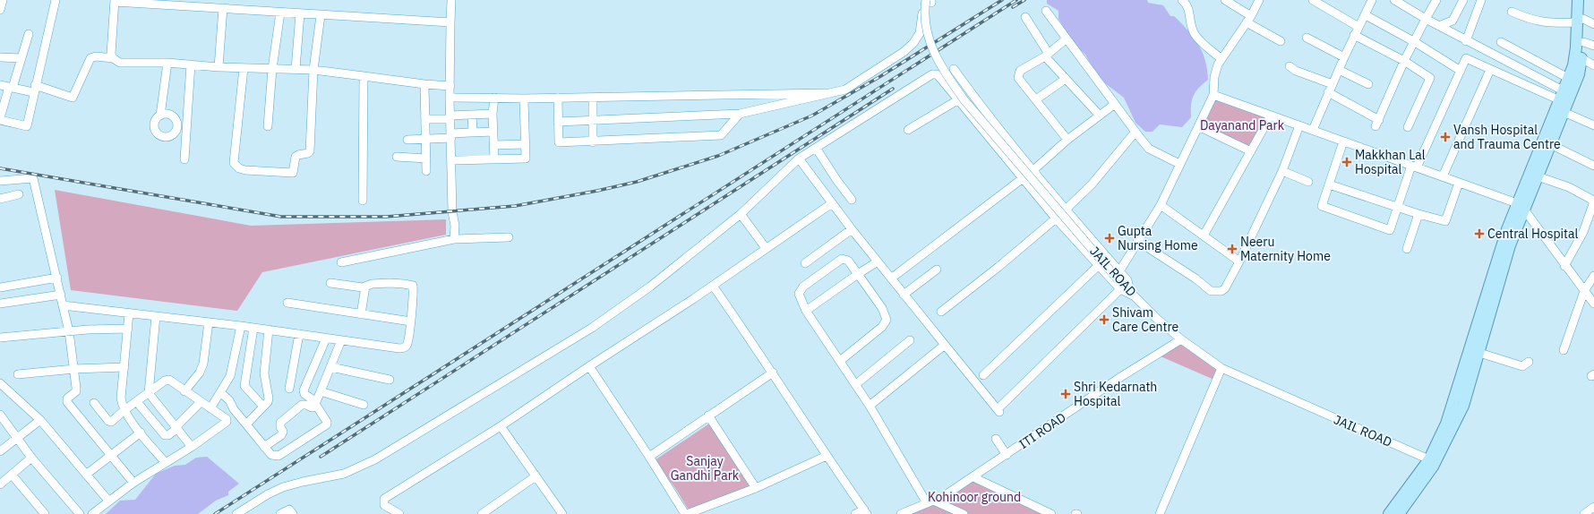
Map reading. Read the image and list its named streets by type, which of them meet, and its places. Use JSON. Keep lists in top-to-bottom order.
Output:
{
  "streets": {
    "street": ["JAIL ROAD", "ITI ROAD"]
  },
  "crossings": [
    ["JAIL ROAD", "ITI ROAD"]
  ],
  "parks": ["Dayanand Park", "Sanjay Gandhi Park", "Kohinoor ground"],
  "places": {
    "health": [
      "Vansh Hospital and Trauma Centre",
      "Makkhan Lal Hospital",
      "Central Hospital",
      "Gupta Nursing Home",
      "Neeru Maternity Home",
      "Shivam Care Centre",
      "Shri Kedarnath Hospital"
    ]
  }
}
